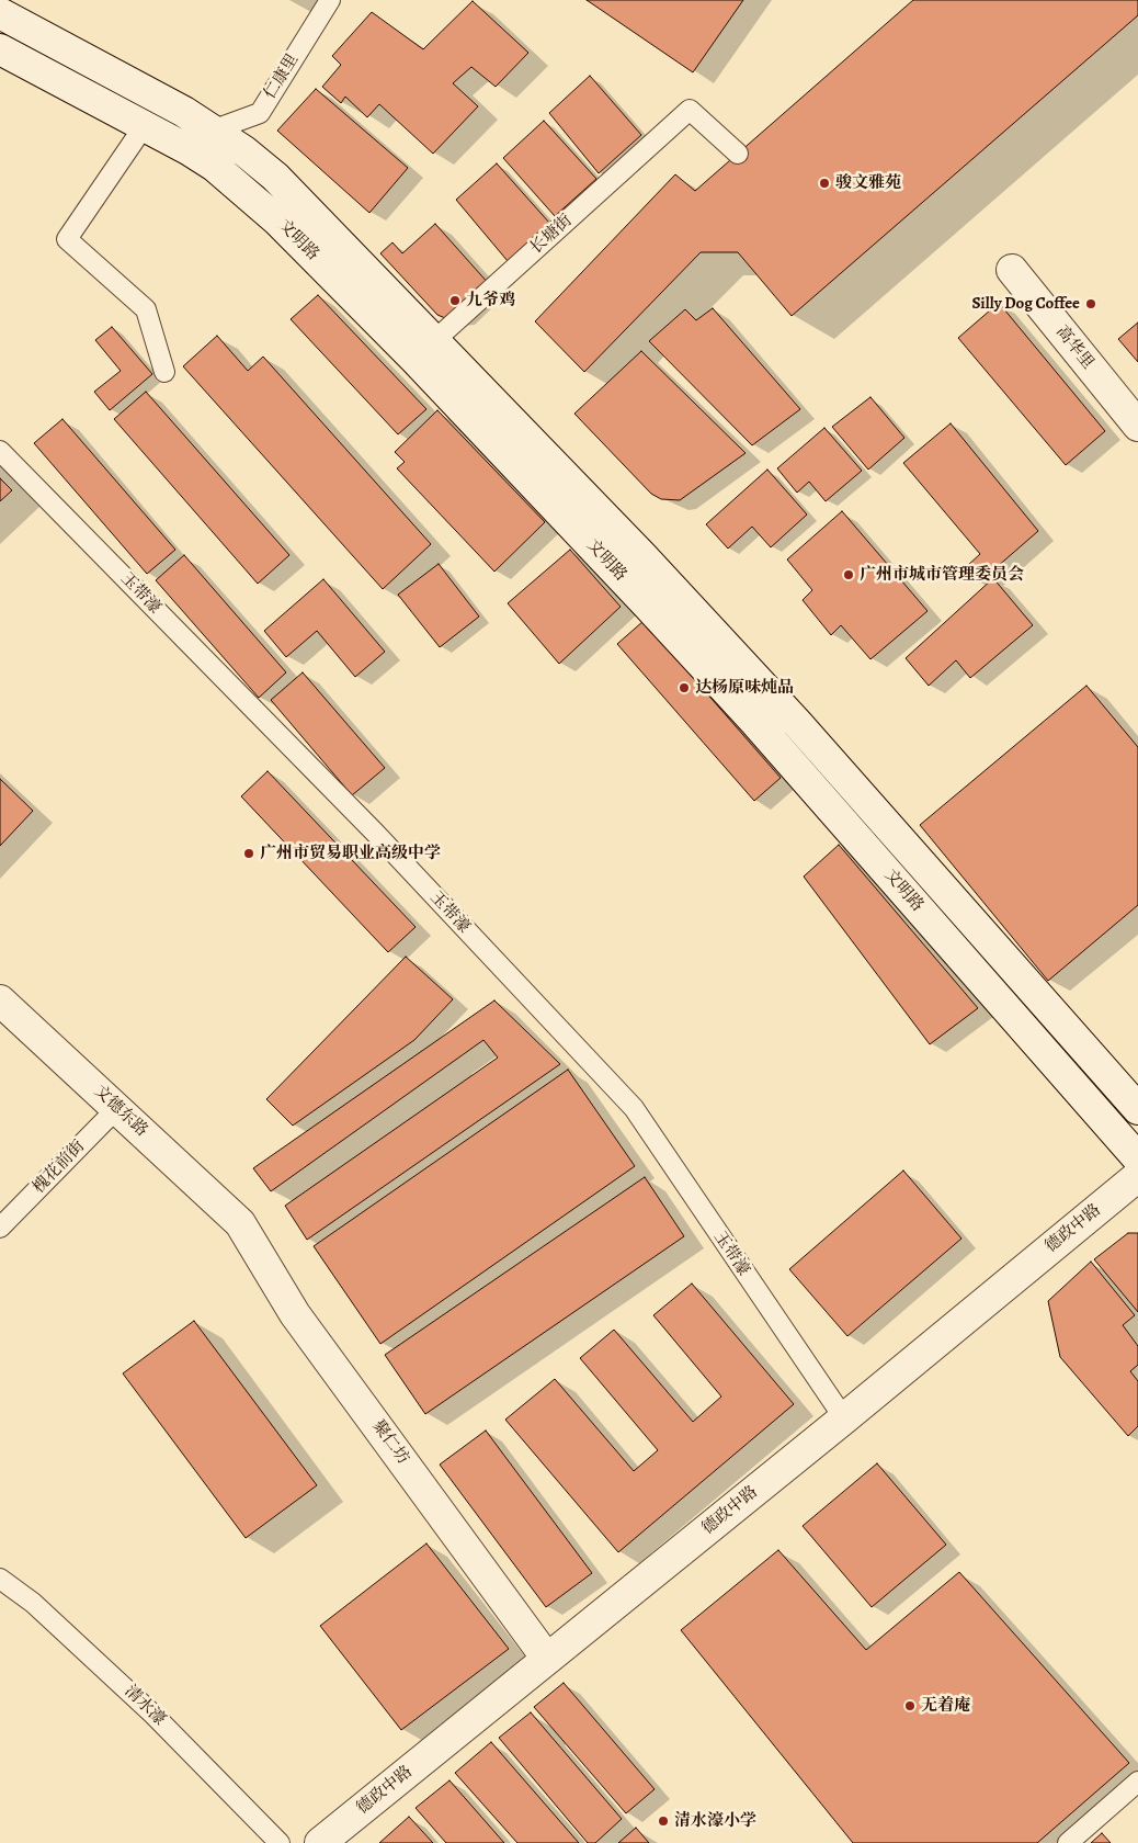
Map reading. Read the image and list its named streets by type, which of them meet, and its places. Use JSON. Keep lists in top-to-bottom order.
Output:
{
  "streets": {
    "main road": [
      "文明路",
      "高华里",
      "文德东路",
      "德政中路",
      "聚仁坊"
    ],
    "lane": [
      "仁康里",
      "长塘街",
      "玉带濠",
      "槐花前街",
      "清水濠"
    ]
  },
  "crossings": [
    ["仁康里", "文明路"],
    ["长塘街", "文明路"],
    ["玉带濠", "德政中路"],
    ["文德东路", "槐花前街"],
    ["文德东路", "聚仁坊"],
    ["德政中路", "聚仁坊"]
  ],
  "places": [
    "骏文雅苑",
    "九爷鸡",
    "Silly Dog Coffee",
    "广州市城市管理委员会",
    "达杨原味炖品",
    "广州市贸易职业高级中学",
    "无着庵",
    "清水濠小学"
  ]
}
